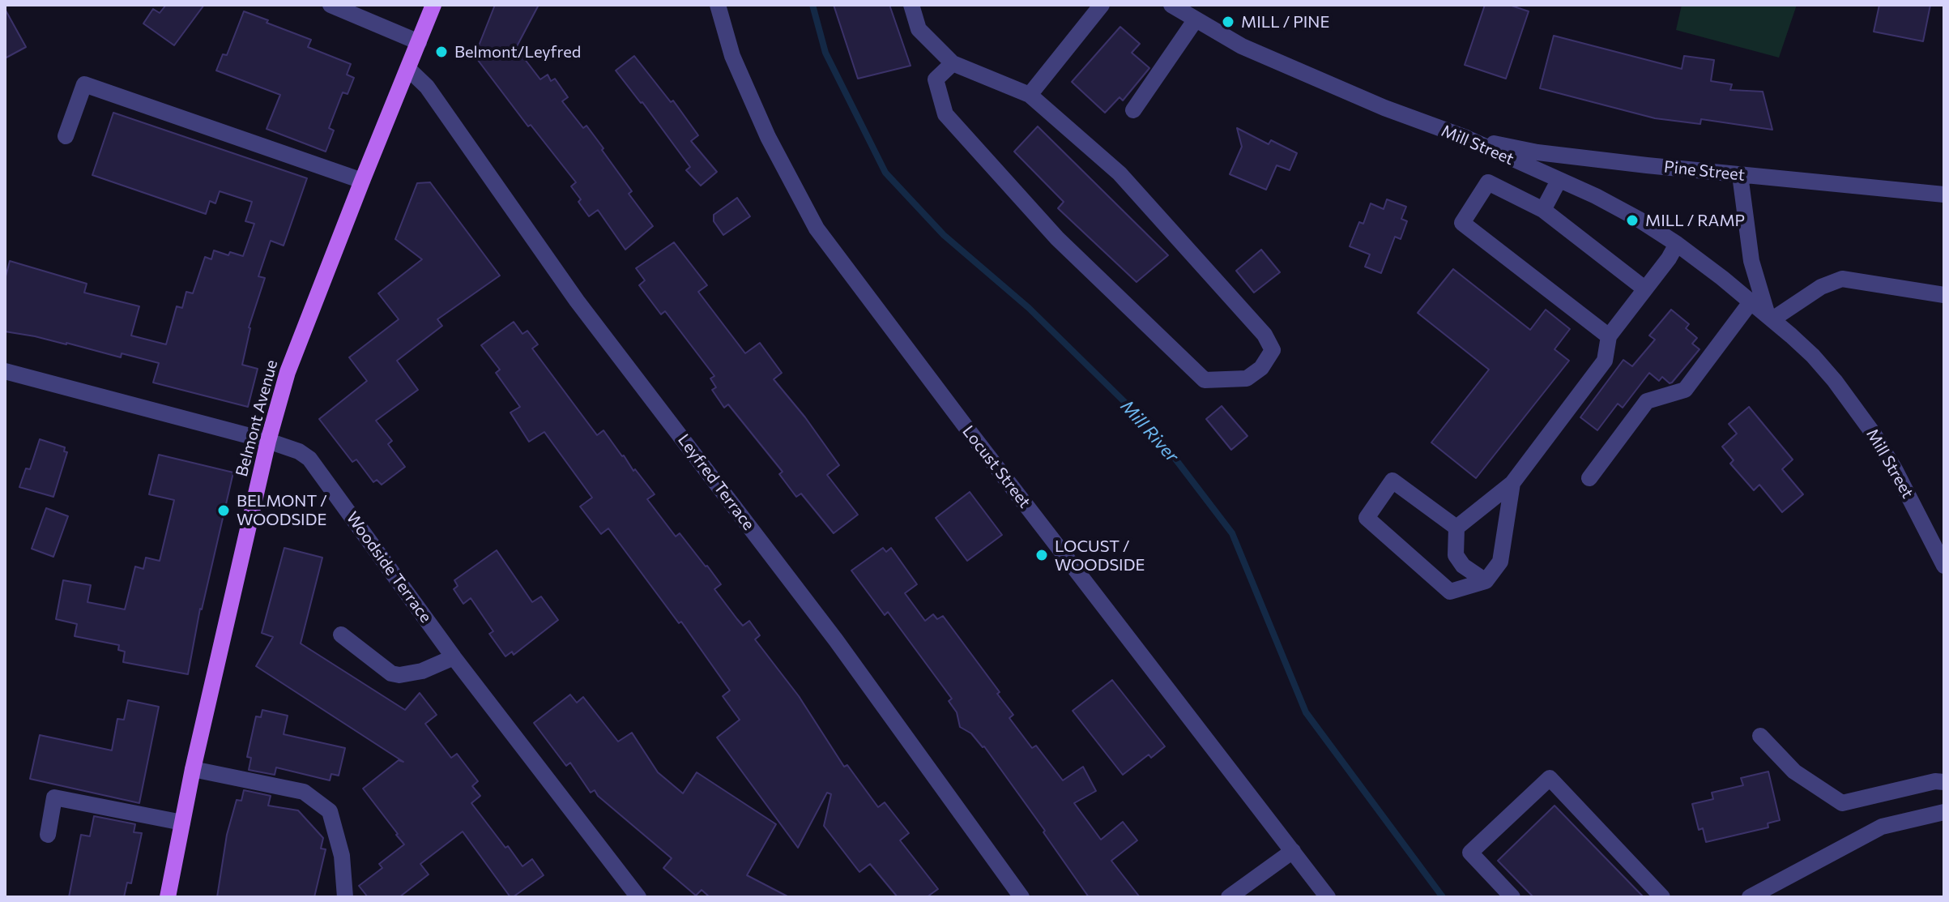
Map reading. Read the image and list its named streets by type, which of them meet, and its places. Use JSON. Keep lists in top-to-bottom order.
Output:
{
  "streets": {
    "main road": ["Belmont Avenue"],
    "street": [
      "Mill Street",
      "Pine Street",
      "Locust Street",
      "Leyfred Terrace",
      "Woodside Terrace"
    ]
  },
  "crossings": [
    ["Mill Street", "Pine Street"],
    ["Belmont Avenue", "Leyfred Terrace"],
    ["Belmont Avenue", "Woodside Terrace"]
  ],
  "water": ["Mill River"],
  "places": [
    "MILL / PINE",
    "Belmont/Leyfred",
    "MILL / RAMP",
    "BELMONT / WOODSIDE",
    "LOCUST / WOODSIDE"
  ]
}
